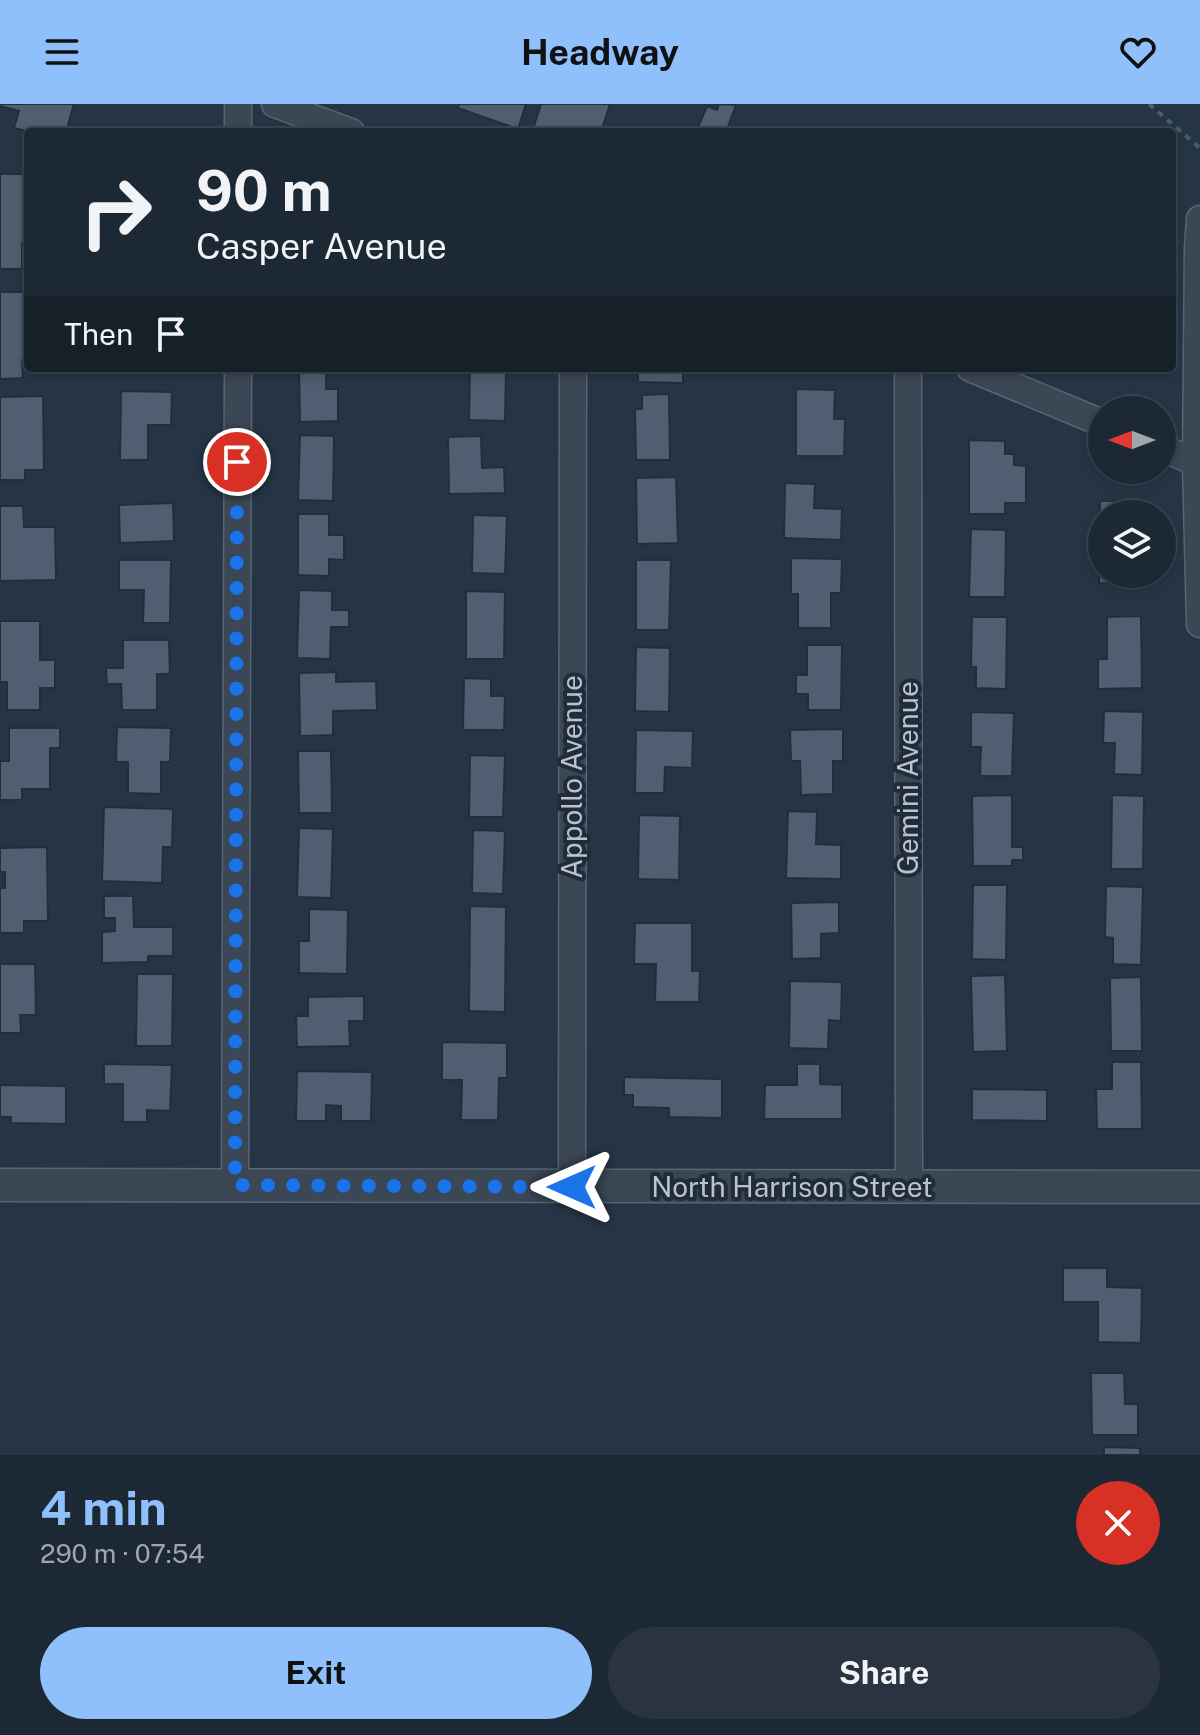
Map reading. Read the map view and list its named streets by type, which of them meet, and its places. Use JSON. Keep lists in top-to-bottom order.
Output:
{
  "streets": {
    "street": ["Appollo Avenue", "Gemini Avenue", "North Harrison Street"]
  },
  "crossings": [
    ["Appollo Avenue", "North Harrison Street"],
    ["Gemini Avenue", "North Harrison Street"]
  ],
  "north": "left",
  "page": {
    "header": "Headway",
    "turn": ["90 m", "Casper Avenue"],
    "then": "Then",
    "heading": ["4 min", "290 m · 07:54"],
    "buttons": ["Exit", "Share"]
  }
}
